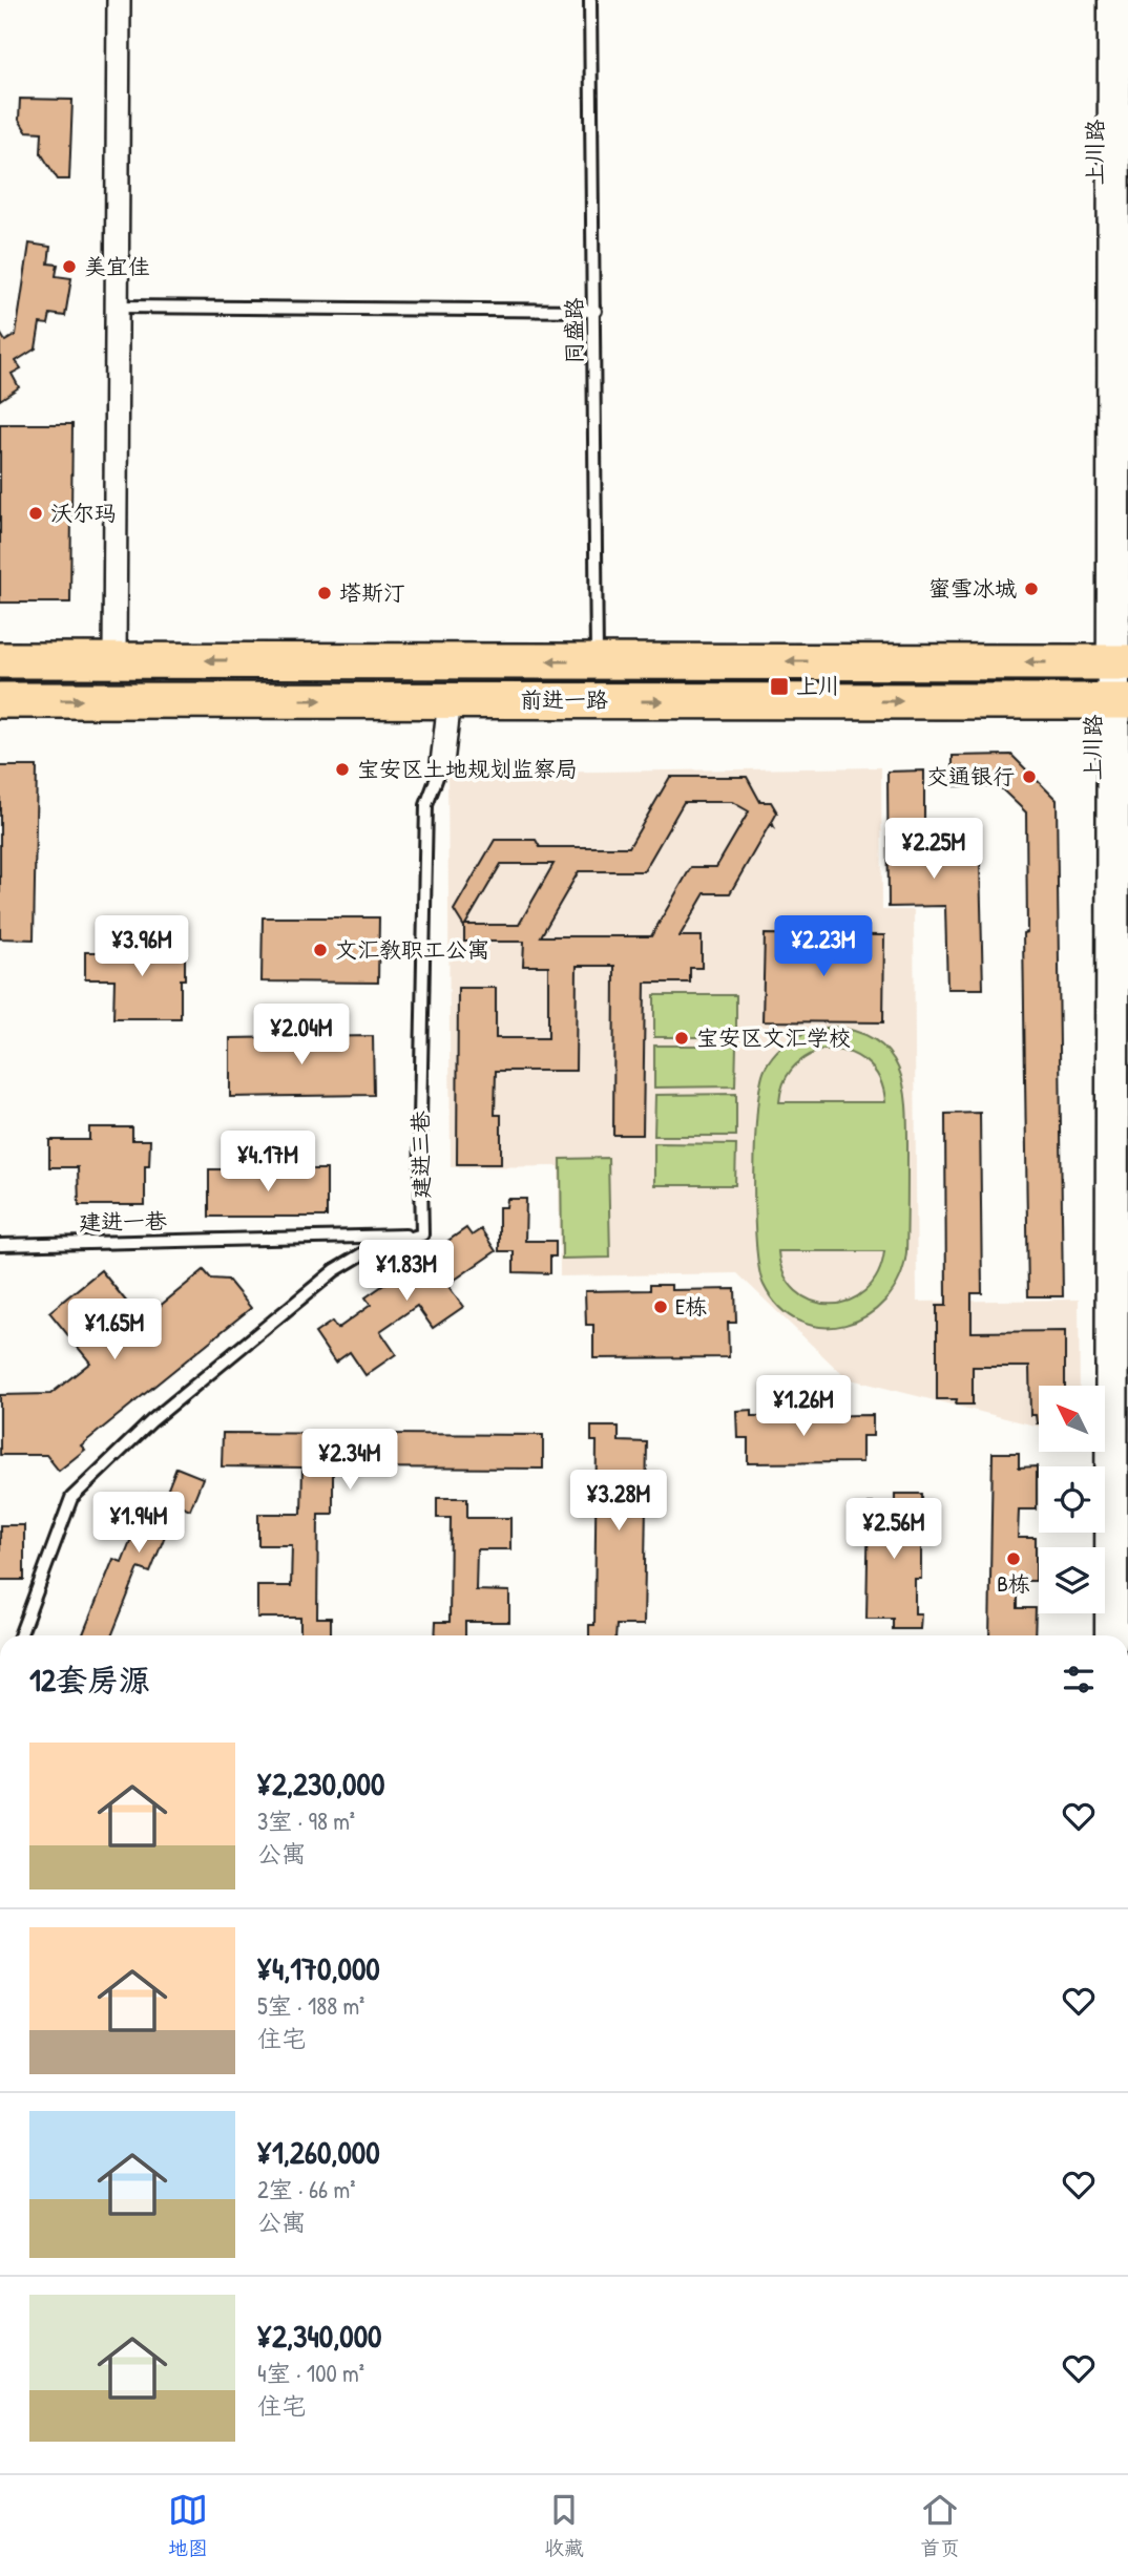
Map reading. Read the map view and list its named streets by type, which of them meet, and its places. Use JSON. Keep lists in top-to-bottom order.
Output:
{
  "streets": {
    "main road": ["上川路", "前进一路"],
    "street": ["建进三巷"],
    "lane": ["同盛路", "建进一巷"]
  },
  "crossings": [
    ["上川路", "前进一路"],
    ["同盛路", "前进一路"],
    ["前进一路", "建进三巷"],
    ["建进三巷", "建进一巷"]
  ],
  "places": {
    "other": [
      "美宜佳",
      "沃尔玛",
      "蜜雪冰城",
      "塔斯汀",
      "宝安区土地规划监察局",
      "交通银行",
      "文汇教职工公寓",
      "宝安区文汇学校",
      "E栋",
      "B栋"
    ],
    "transit": ["上川"]
  },
  "north": "top left",
  "page": {
    "price": [
      "¥2.25M",
      "¥3.96M",
      "¥2.23M",
      "¥2.04M",
      "¥4.17M",
      "¥1.83M",
      "¥1.65M",
      "¥1.26M",
      "¥2.34M",
      "¥3.28M",
      "¥1.94M",
      "¥2.56M"
    ],
    "heading": "12套房源",
    "list": [
      {
        "name": "¥2,230,000",
        "note": "3室 · 98 m² · 公寓"
      },
      {
        "name": "¥4,170,000",
        "note": "5室 · 188 m² · 住宅"
      },
      {
        "name": "¥1,260,000",
        "note": "2室 · 66 m² · 公寓"
      },
      {
        "name": "¥2,340,000",
        "note": "4室 · 100 m² · 住宅"
      }
    ],
    "tabs": ["地图", "收藏", "首页"]
  }
}
